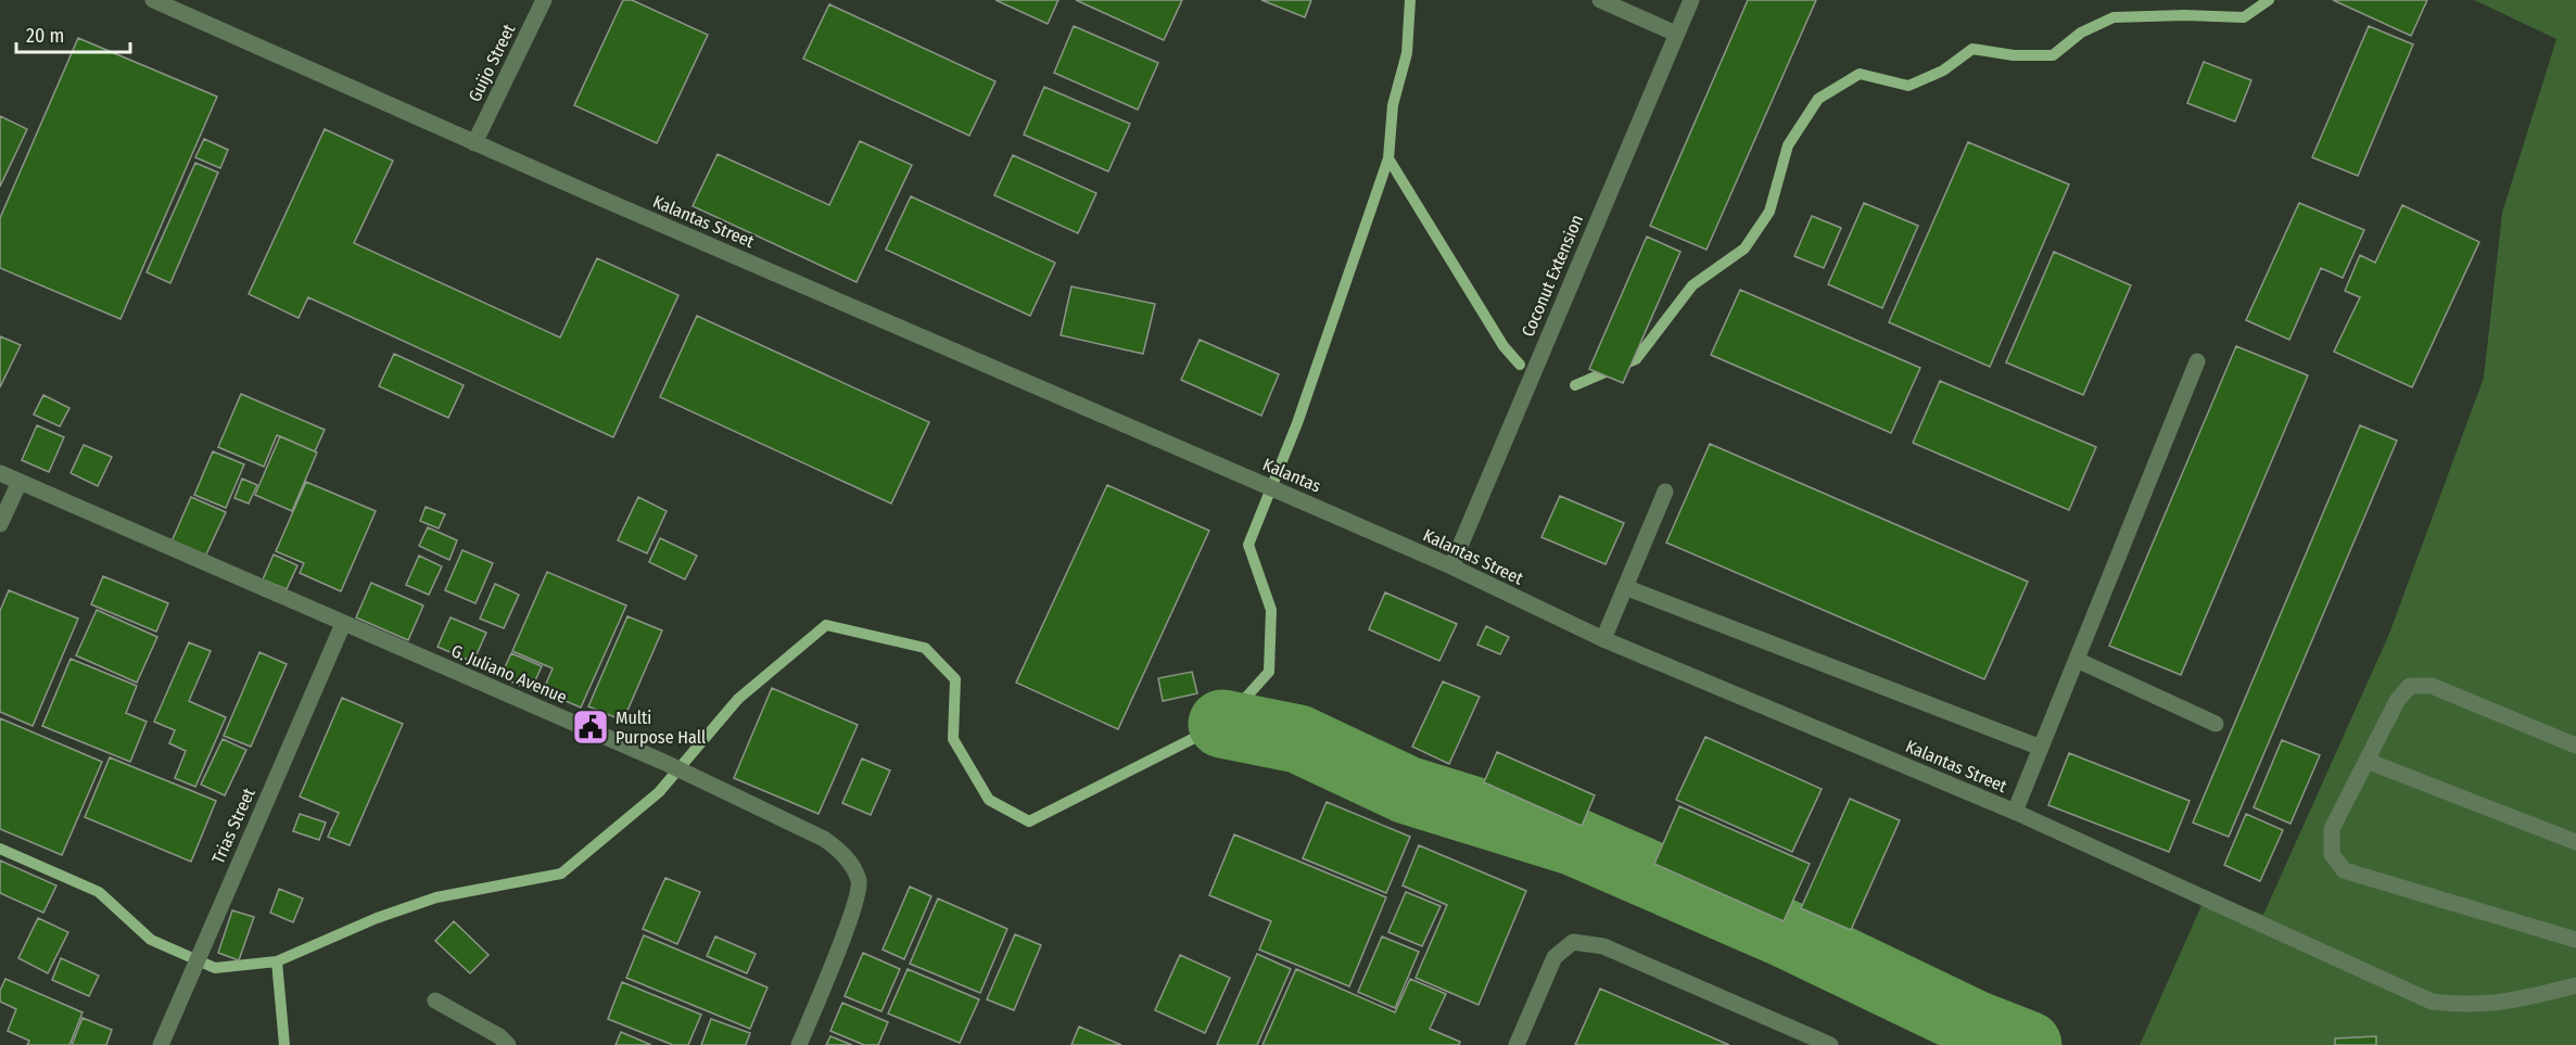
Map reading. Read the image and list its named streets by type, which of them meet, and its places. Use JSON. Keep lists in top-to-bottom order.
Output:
{
  "streets": {
    "street": [
      "Guijo Street",
      "Kalantas Street",
      "Coconut Extension",
      "Kalantas",
      "G. Juliano Avenue",
      "Trias Street"
    ]
  },
  "crossings": [
    ["Guijo Street", "Kalantas Street"],
    ["Kalantas Street", "Coconut Extension"],
    ["Kalantas Street", "Kalantas"],
    ["G. Juliano Avenue", "Trias Street"]
  ],
  "places": {
    "public building": ["Multi Purpose Hall"]
  },
  "scale_bar": "20 m"
}
